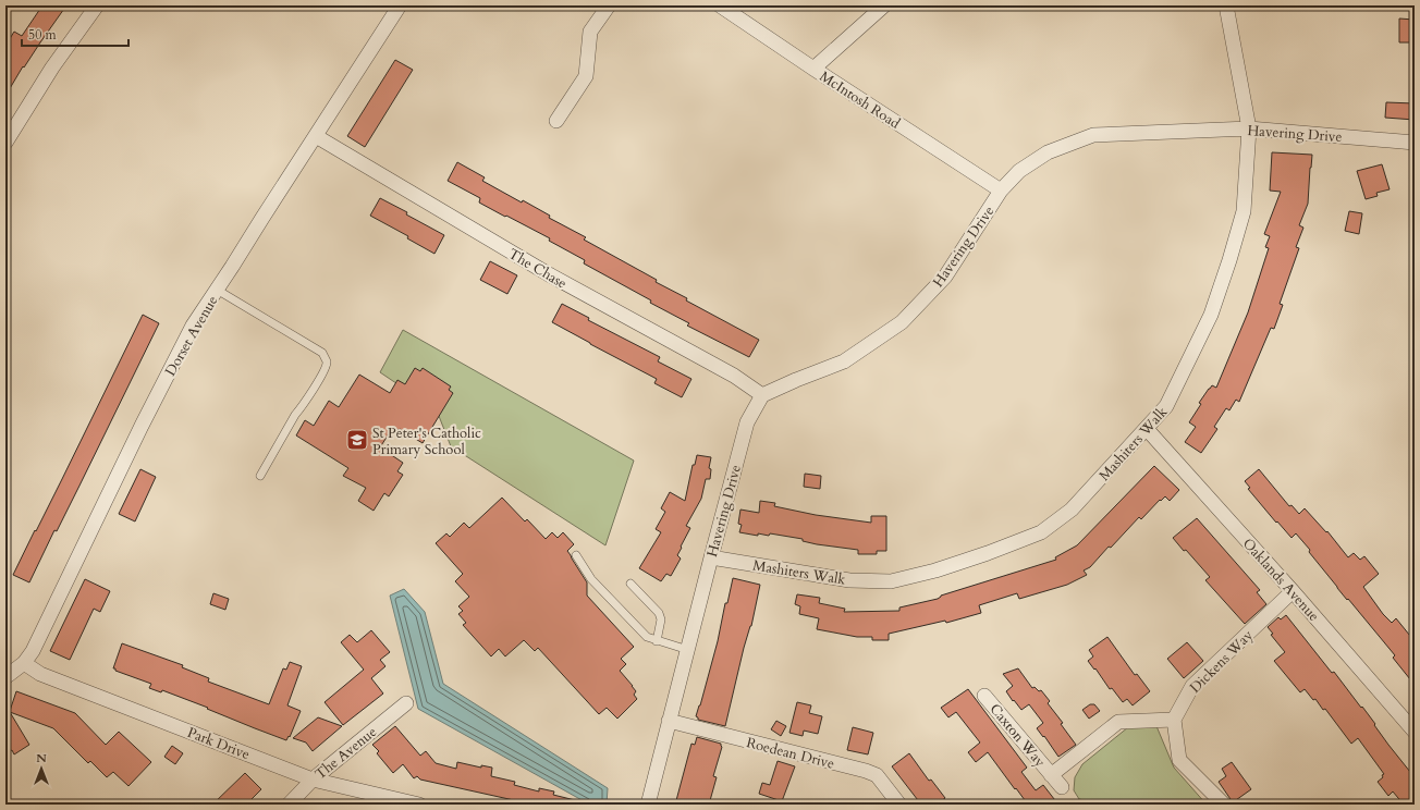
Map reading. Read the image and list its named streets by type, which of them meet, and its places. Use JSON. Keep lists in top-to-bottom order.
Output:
{
  "streets": {
    "street": [
      "McIntosh Road",
      "Havering Drive",
      "The Chase",
      "Dorset Avenue",
      "Mashiters Walk",
      "Oaklands Avenue",
      "Dickens Way",
      "Caxton Way",
      "Park Drive",
      "The Avenue",
      "Roedean Drive"
    ]
  },
  "crossings": [
    ["McIntosh Road", "Havering Drive"],
    ["Havering Drive", "The Chase"],
    ["Havering Drive", "Mashiters Walk"],
    ["Havering Drive", "Roedean Drive"],
    ["The Chase", "Dorset Avenue"],
    ["Dorset Avenue", "Park Drive"],
    ["Mashiters Walk", "Oaklands Avenue"],
    ["Oaklands Avenue", "Dickens Way"],
    ["Dickens Way", "Caxton Way"],
    ["Park Drive", "The Avenue"]
  ],
  "places": {
    "school or university": ["St Peter's Catholic Primary School"]
  },
  "scale_bar": "50 m",
  "north": "top"
}
